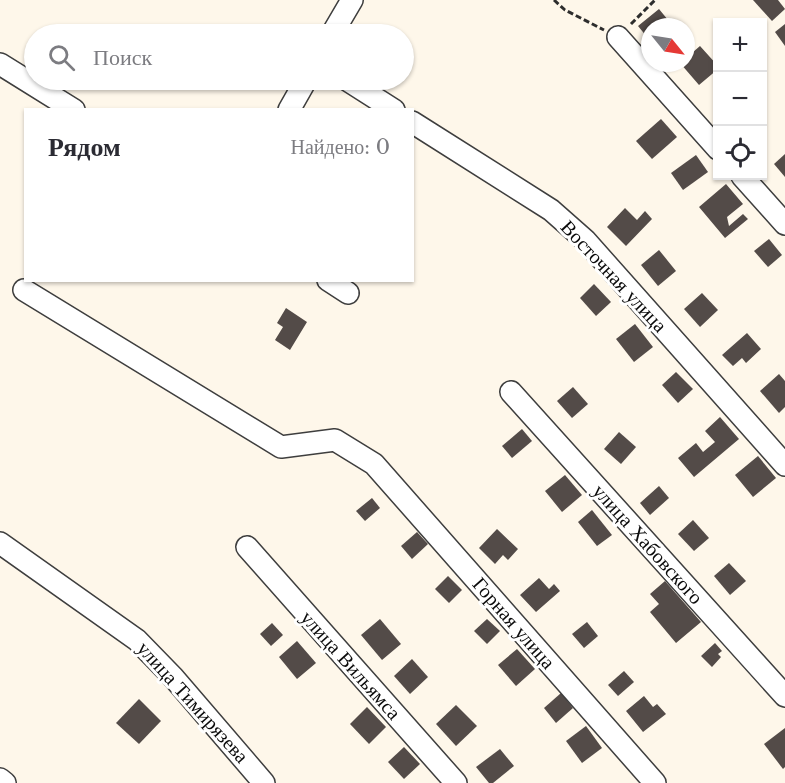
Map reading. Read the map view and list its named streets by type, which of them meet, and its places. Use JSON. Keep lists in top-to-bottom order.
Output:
{
  "streets": {
    "street": [
      "Восточная улица",
      "улица Хабовского",
      "Горная улица",
      "улица Вильямса",
      "улица Тимирязева"
    ]
  },
  "north": "bottom right",
  "page": {
    "map_buttons": ["+", "−"],
    "search": "Поиск",
    "heading": ["Рядом", "Найдено: 0"]
  }
}
